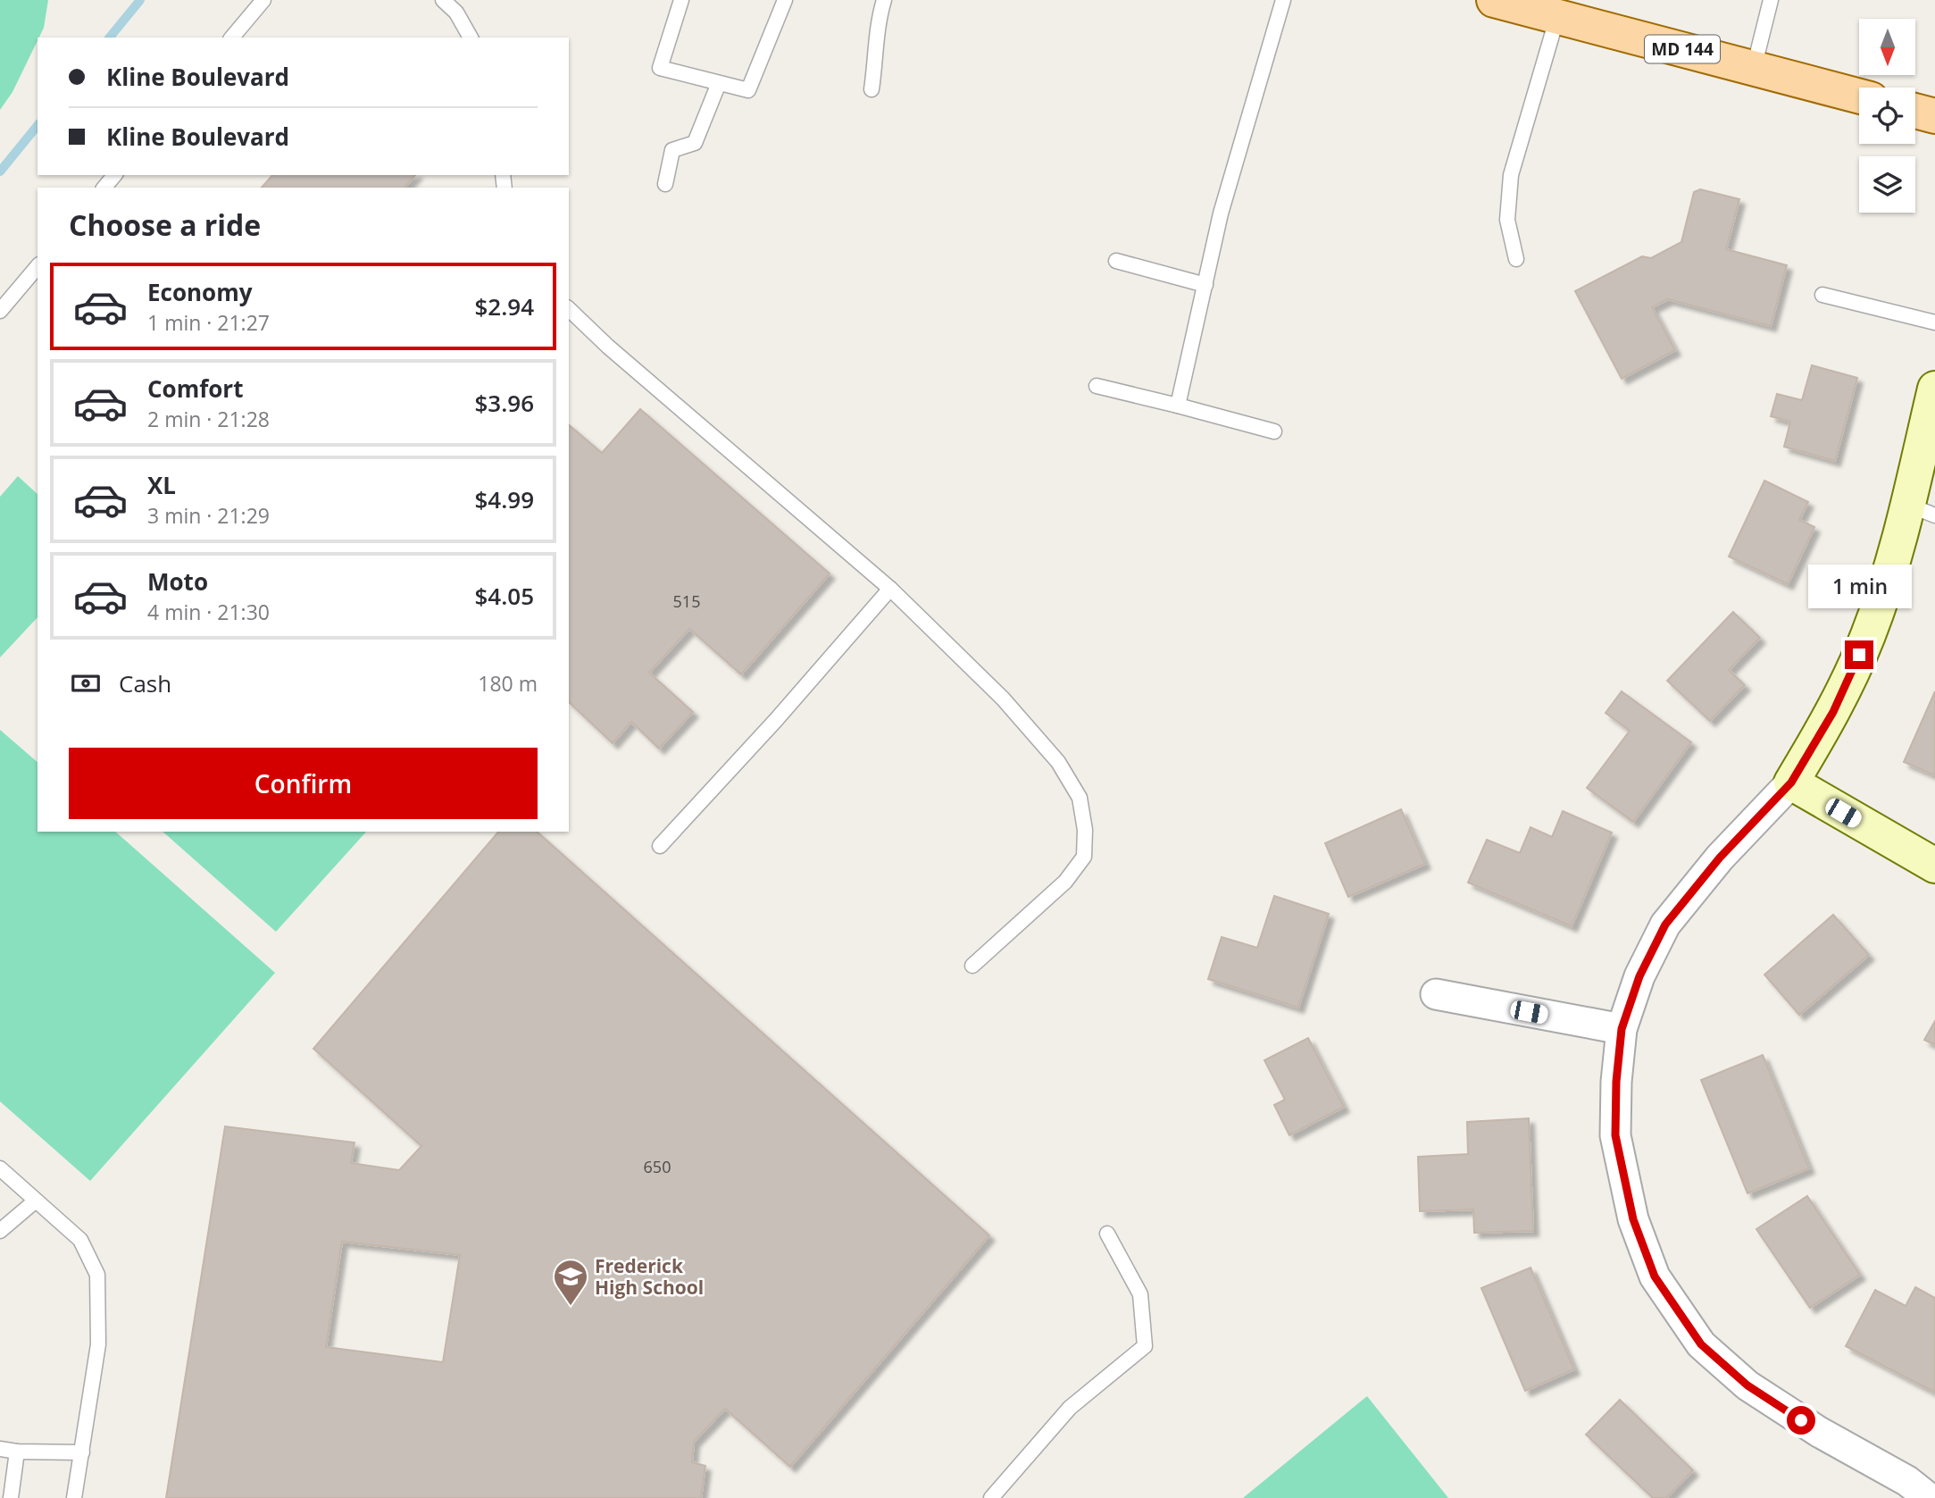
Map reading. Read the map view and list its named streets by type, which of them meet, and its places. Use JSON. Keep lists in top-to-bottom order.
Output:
{
  "streets": {
    "main road": ["MD 144"]
  },
  "places": {
    "school or university": ["Frederick High School"]
  },
  "house_numbers": ["515", "650"],
  "north": "bottom",
  "page": {
    "banner": ["Kline Boulevard", "Kline Boulevard"],
    "heading": "Choose a ride",
    "list": [
      {
        "name": "Economy",
        "note": "1 min · 21:27",
        "value": "$2.94"
      },
      {
        "name": "Comfort",
        "note": "2 min · 21:28",
        "value": "$3.96"
      },
      {
        "name": "XL",
        "note": "3 min · 21:29",
        "value": "$4.99"
      },
      {
        "name": "Moto",
        "note": "4 min · 21:30",
        "value": "$4.05"
      }
    ],
    "bubble": "1 min",
    "pay": ["Cash", "180 m"],
    "buttons": "Confirm"
  }
}
